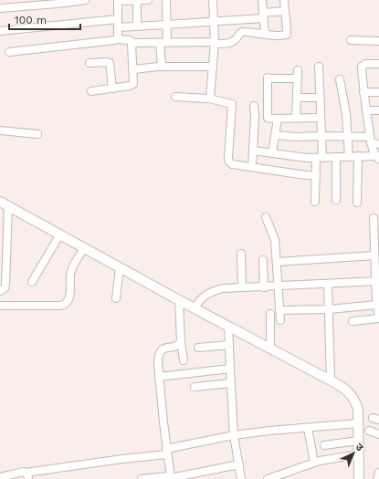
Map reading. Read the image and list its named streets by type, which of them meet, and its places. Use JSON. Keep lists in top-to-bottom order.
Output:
{
  "scale_bar": "100 m",
  "north": "top right"
}
